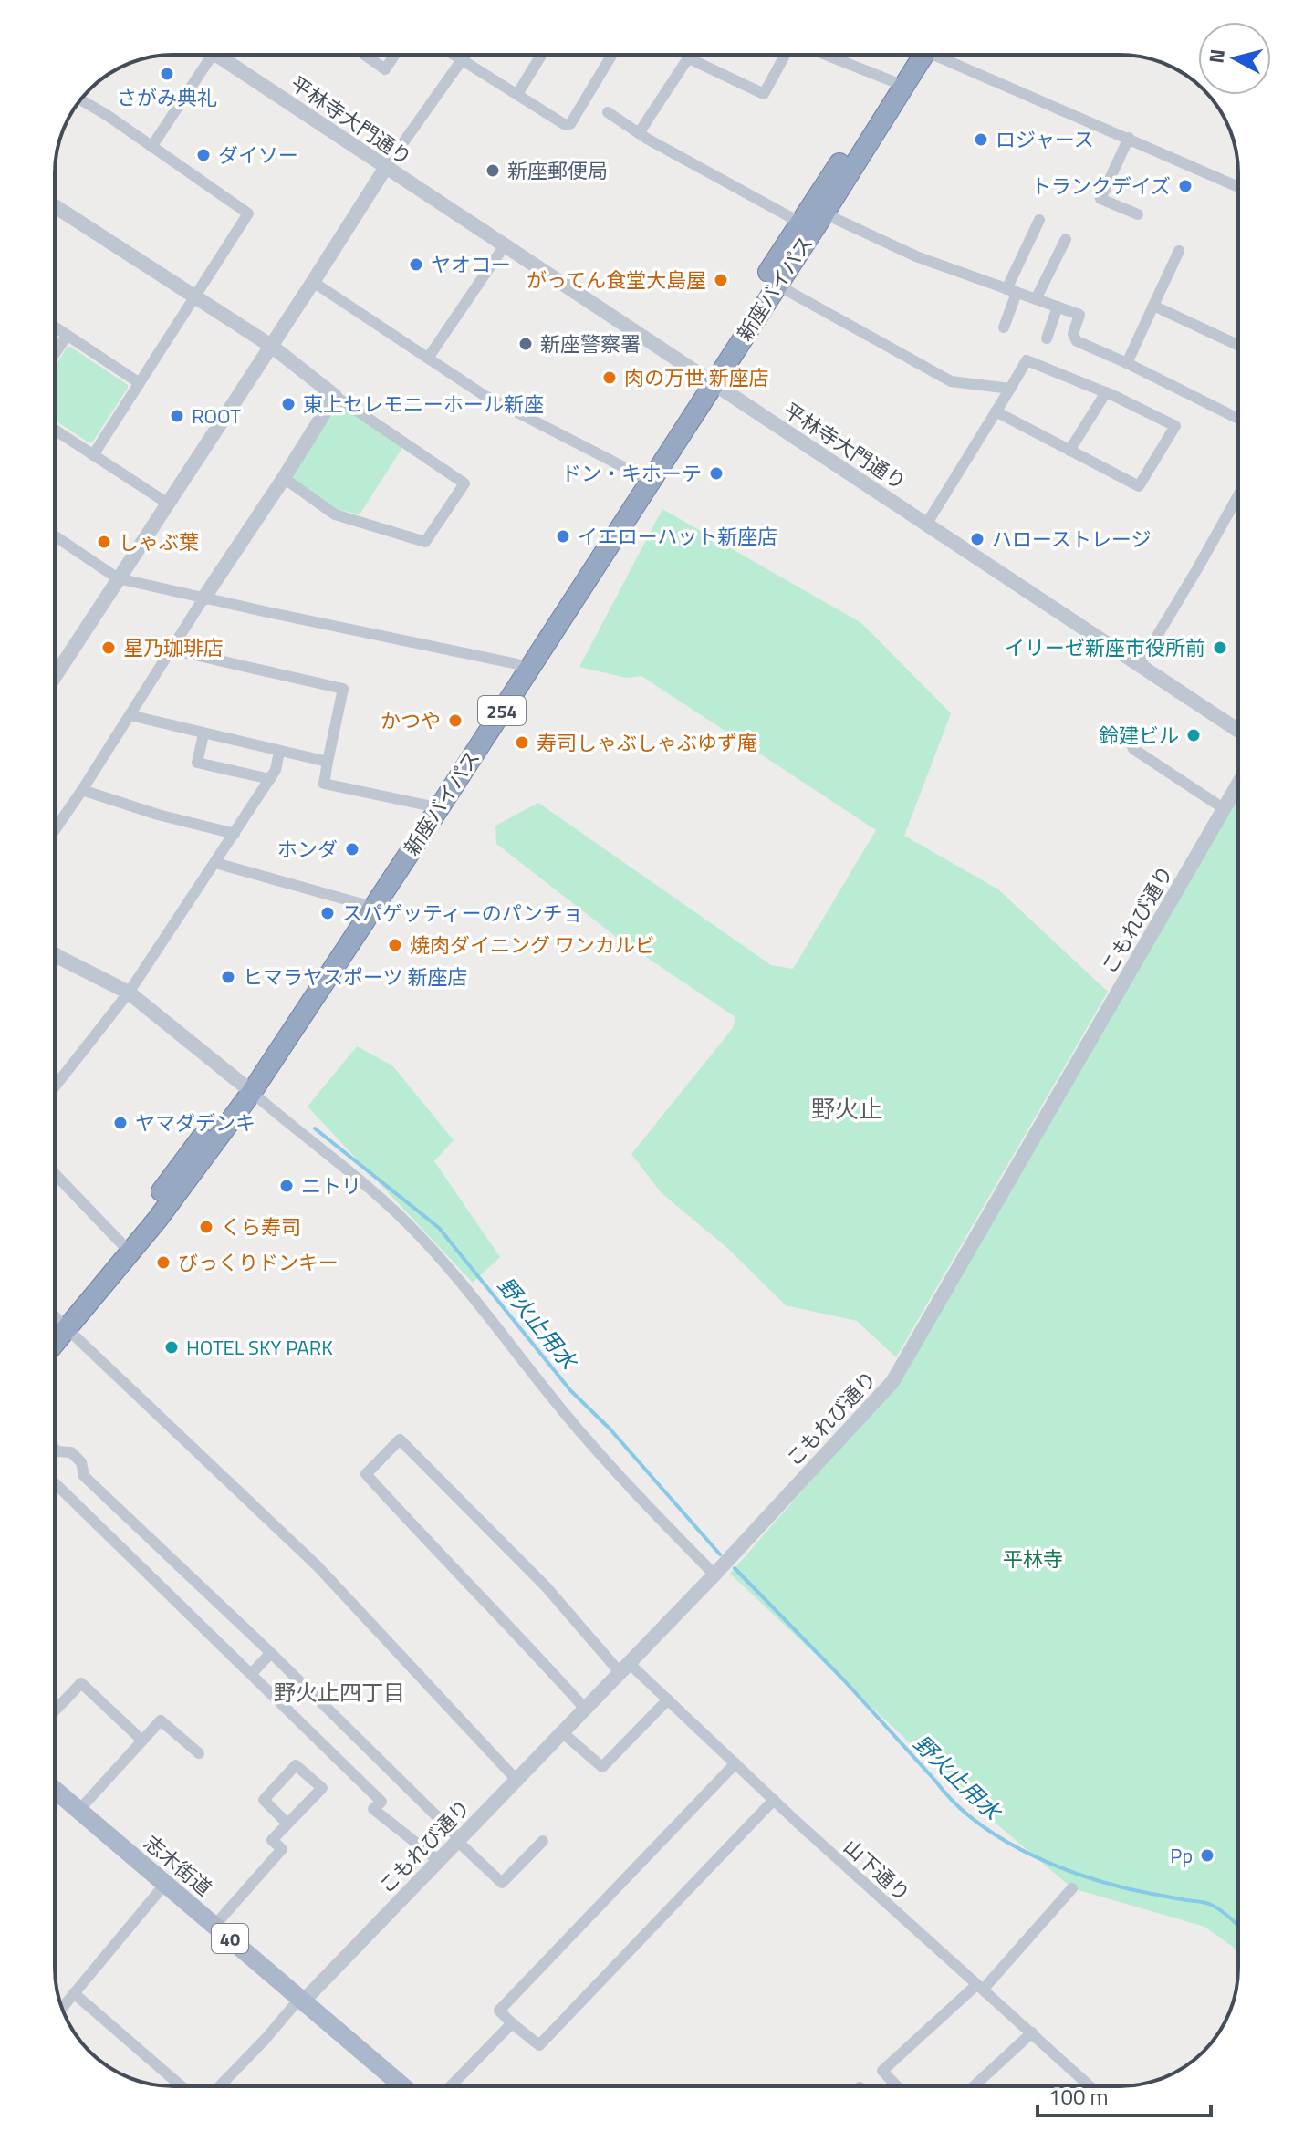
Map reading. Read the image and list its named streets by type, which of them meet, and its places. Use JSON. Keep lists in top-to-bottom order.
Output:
{
  "streets": {
    "highway": ["新座バイパス", "254"],
    "main road": ["志木街道", "40"],
    "street": ["平林寺大門通り", "こもれび通り", "山下通り"]
  },
  "crossings": [
    ["平林寺大門通り", "新座バイパス"],
    ["こもれび通り", "志木街道"],
    ["こもれび通り", "山下通り"]
  ],
  "districts": ["野火止", "野火止四丁目"],
  "water": ["野火止用水"],
  "parks": ["平林寺"],
  "places": [
    "さがみ典礼",
    "ロジャース",
    "ダイソー",
    "新座郵便局",
    "トランクデイズ",
    "ヤオコー",
    "がってん食堂大島屋",
    "新座警察署",
    "肉の万世 新座店",
    "東上セレモニーホール新座",
    "ROOT",
    "ドン・キホーテ",
    "イエローハット新座店",
    "ハローストレージ",
    "しゃぶ葉",
    "星乃珈琲店",
    "イリーゼ新座市役所前",
    "かつや",
    "鈴建ビル",
    "寿司しゃぶしゃぶゆず庵",
    "ホンダ",
    "スパゲッティーのパンチョ",
    "焼肉ダイニング ワンカルビ",
    "ヒマラヤスポーツ 新座店",
    "ヤマダデンキ",
    "ニトリ",
    "くら寿司",
    "びっくりドンキー",
    "HOTEL SKY PARK",
    "Pp"
  ],
  "scale_bar": "100 m",
  "north": "left"
}
